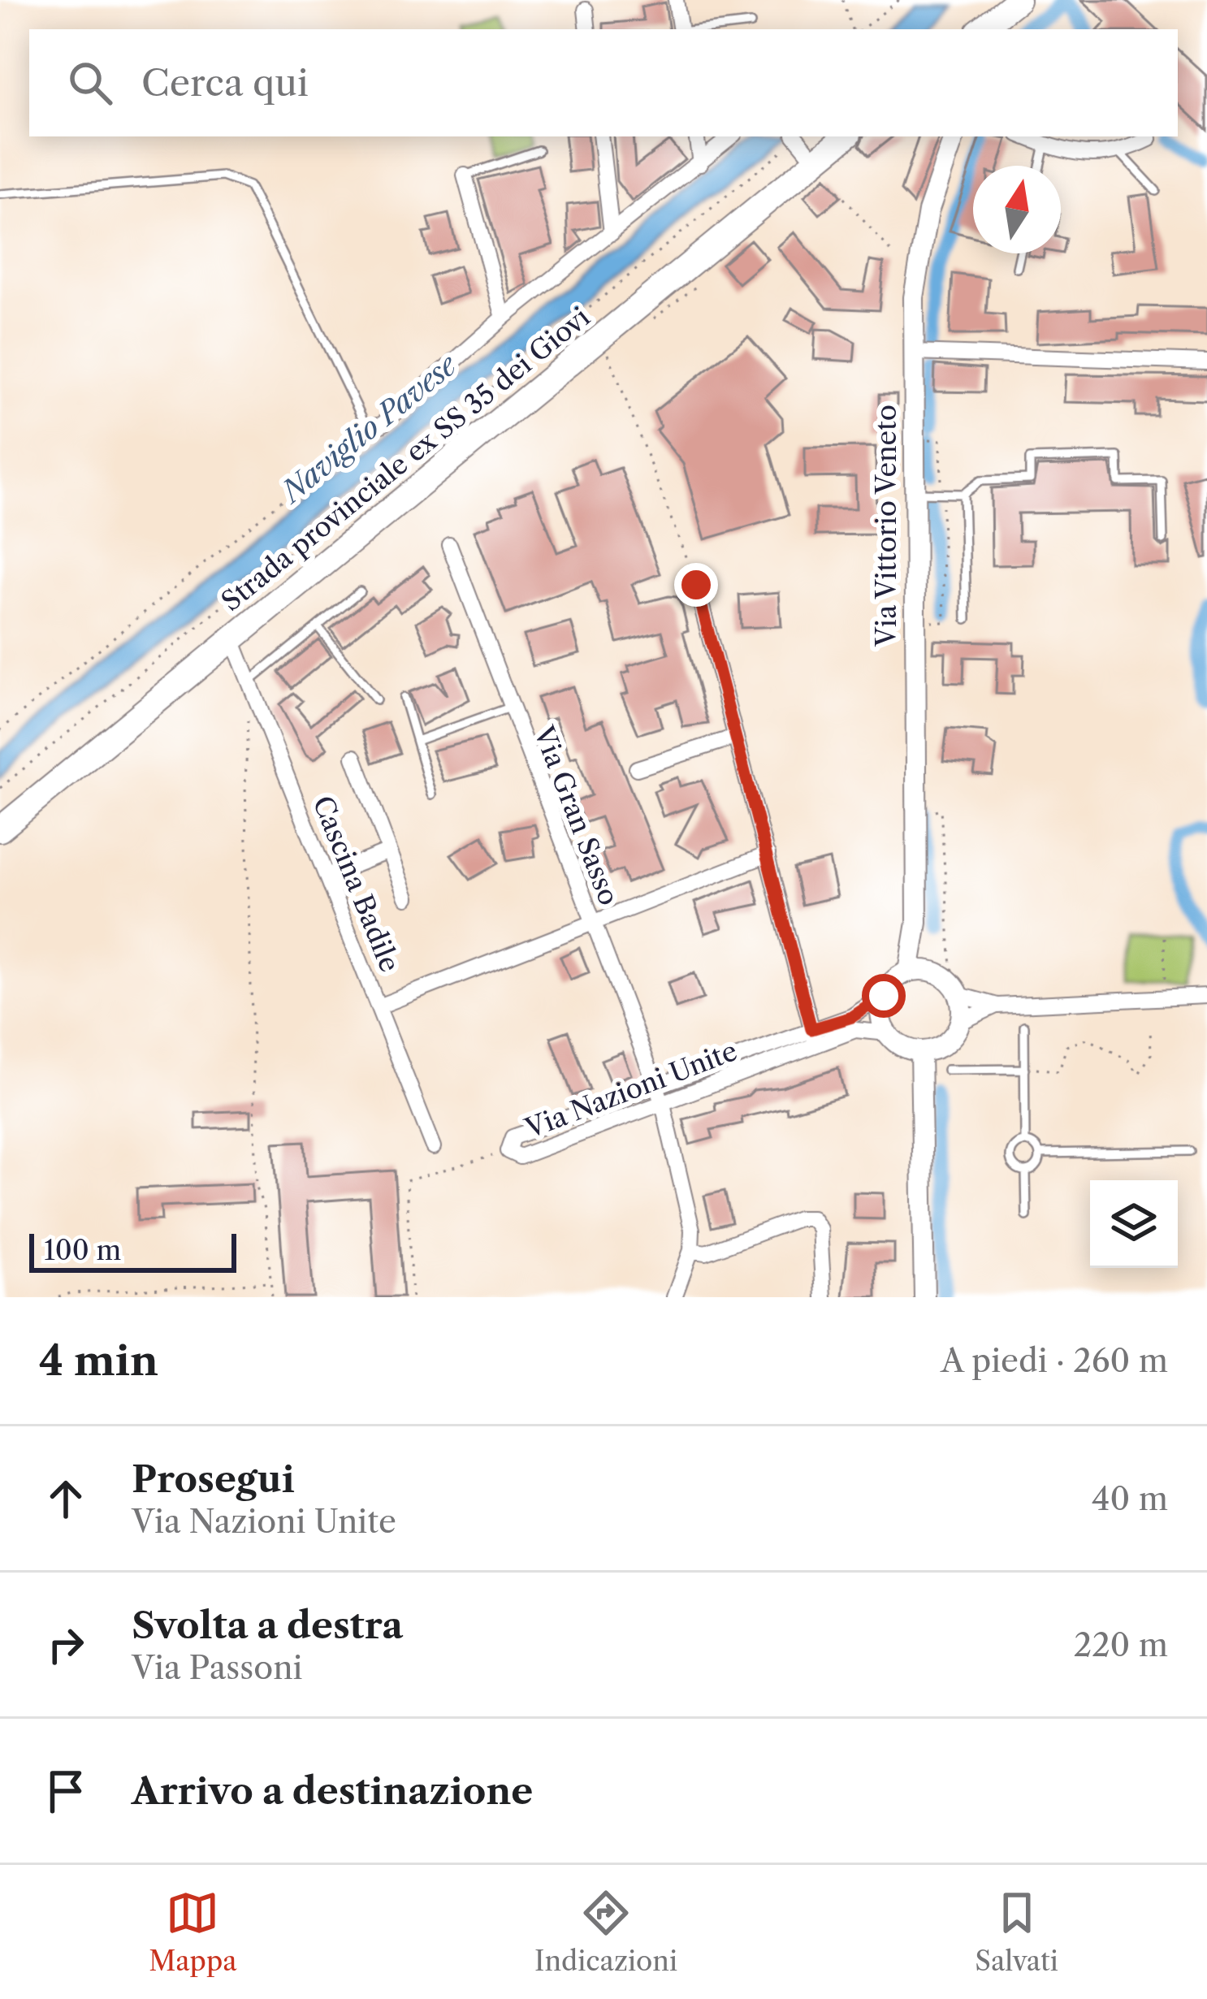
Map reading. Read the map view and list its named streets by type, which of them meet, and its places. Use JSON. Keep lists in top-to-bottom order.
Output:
{
  "streets": {
    "main road": ["Strada provinciale ex SS 35 dei Giovi"],
    "street": [
      "Via Vittorio Veneto",
      "Via Gran Sasso",
      "Cascina Badile",
      "Via Nazioni Unite"
    ]
  },
  "crossings": [
    ["Strada provinciale ex SS 35 dei Giovi", "Cascina Badile"],
    ["Via Vittorio Veneto", "Via Nazioni Unite"],
    ["Via Gran Sasso", "Via Nazioni Unite"]
  ],
  "water": ["Naviglio Pavese"],
  "scale_bar": "100 m",
  "north": "top",
  "page": {
    "search": "Cerca qui",
    "scale": "100 m",
    "heading": ["4 min", "A piedi · 260 m"],
    "list": [
      ["Prosegui", "Via Nazioni Unite", "40 m"],
      ["Svolta a destra", "Via Passoni", "220 m"],
      "Arrivo a destinazione"
    ],
    "nav": ["Mappa", "Indicazioni", "Salvati"]
  }
}
